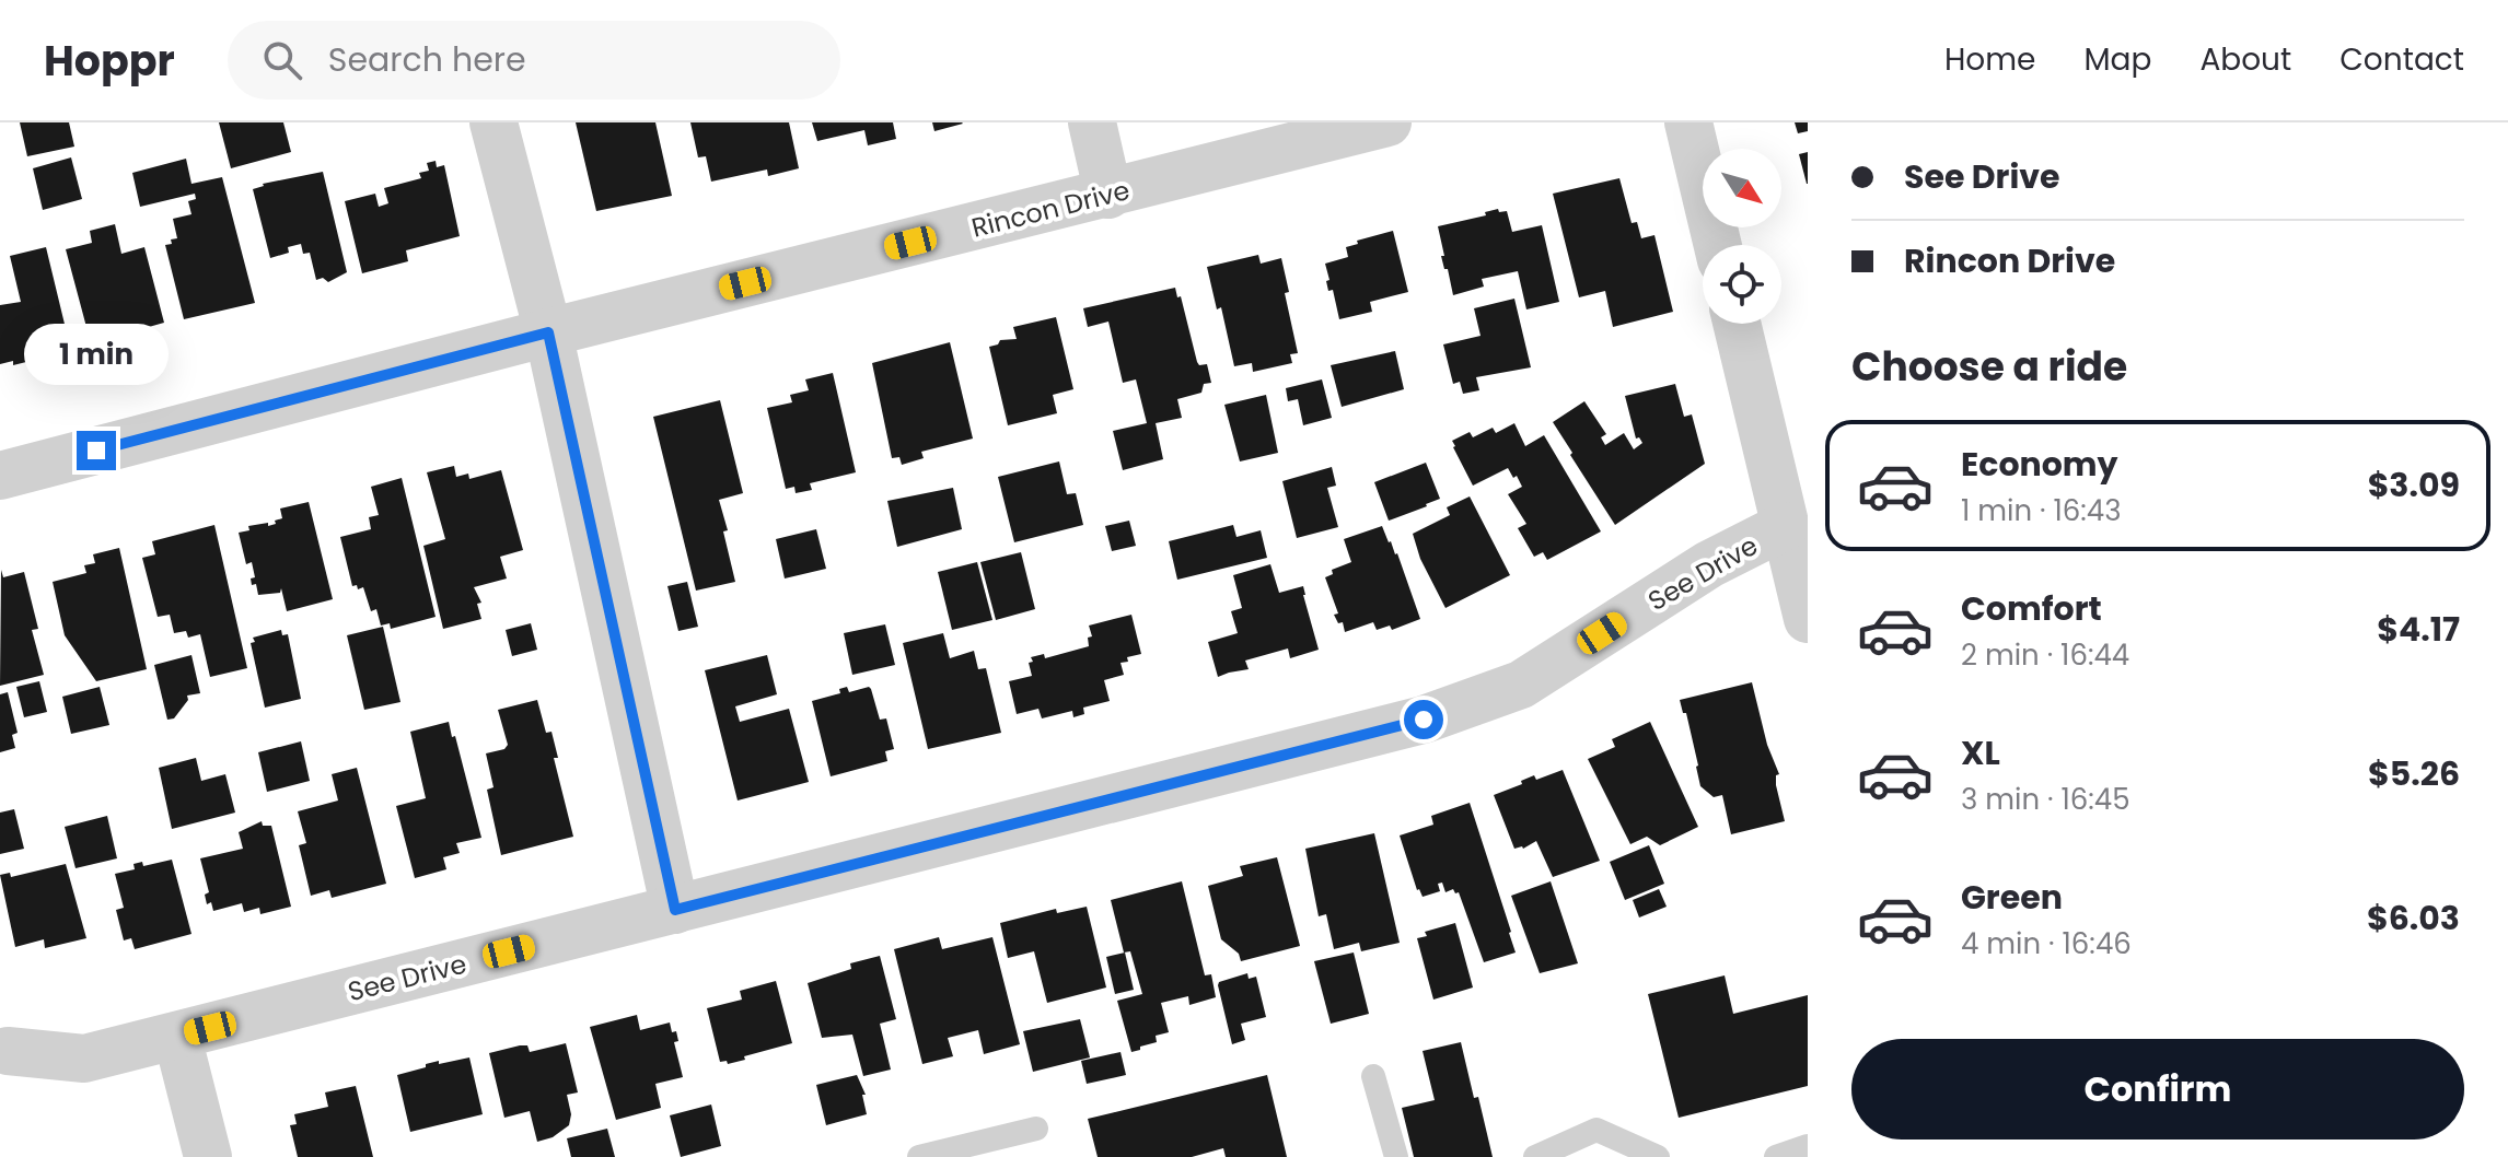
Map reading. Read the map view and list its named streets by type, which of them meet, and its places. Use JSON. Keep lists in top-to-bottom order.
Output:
{
  "streets": {
    "street": ["Rincon Drive", "See Drive"]
  },
  "north": "bottom right",
  "page": {
    "header": "Hoppr",
    "search": "Search here",
    "nav": [
      "Home",
      "Map",
      "About",
      "Contact"
    ],
    "banner": ["See Drive", "Rincon Drive"],
    "heading": "Choose a ride",
    "bubble": "1 min",
    "list": [
      {
        "name": "Economy",
        "note": "1 min · 16:43",
        "value": "$3.09"
      },
      {
        "name": "Comfort",
        "note": "2 min · 16:44",
        "value": "$4.17"
      },
      {
        "name": "XL",
        "note": "3 min · 16:45",
        "value": "$5.26"
      },
      {
        "name": "Green",
        "note": "4 min · 16:46",
        "value": "$6.03"
      }
    ],
    "buttons": "Confirm"
  }
}
